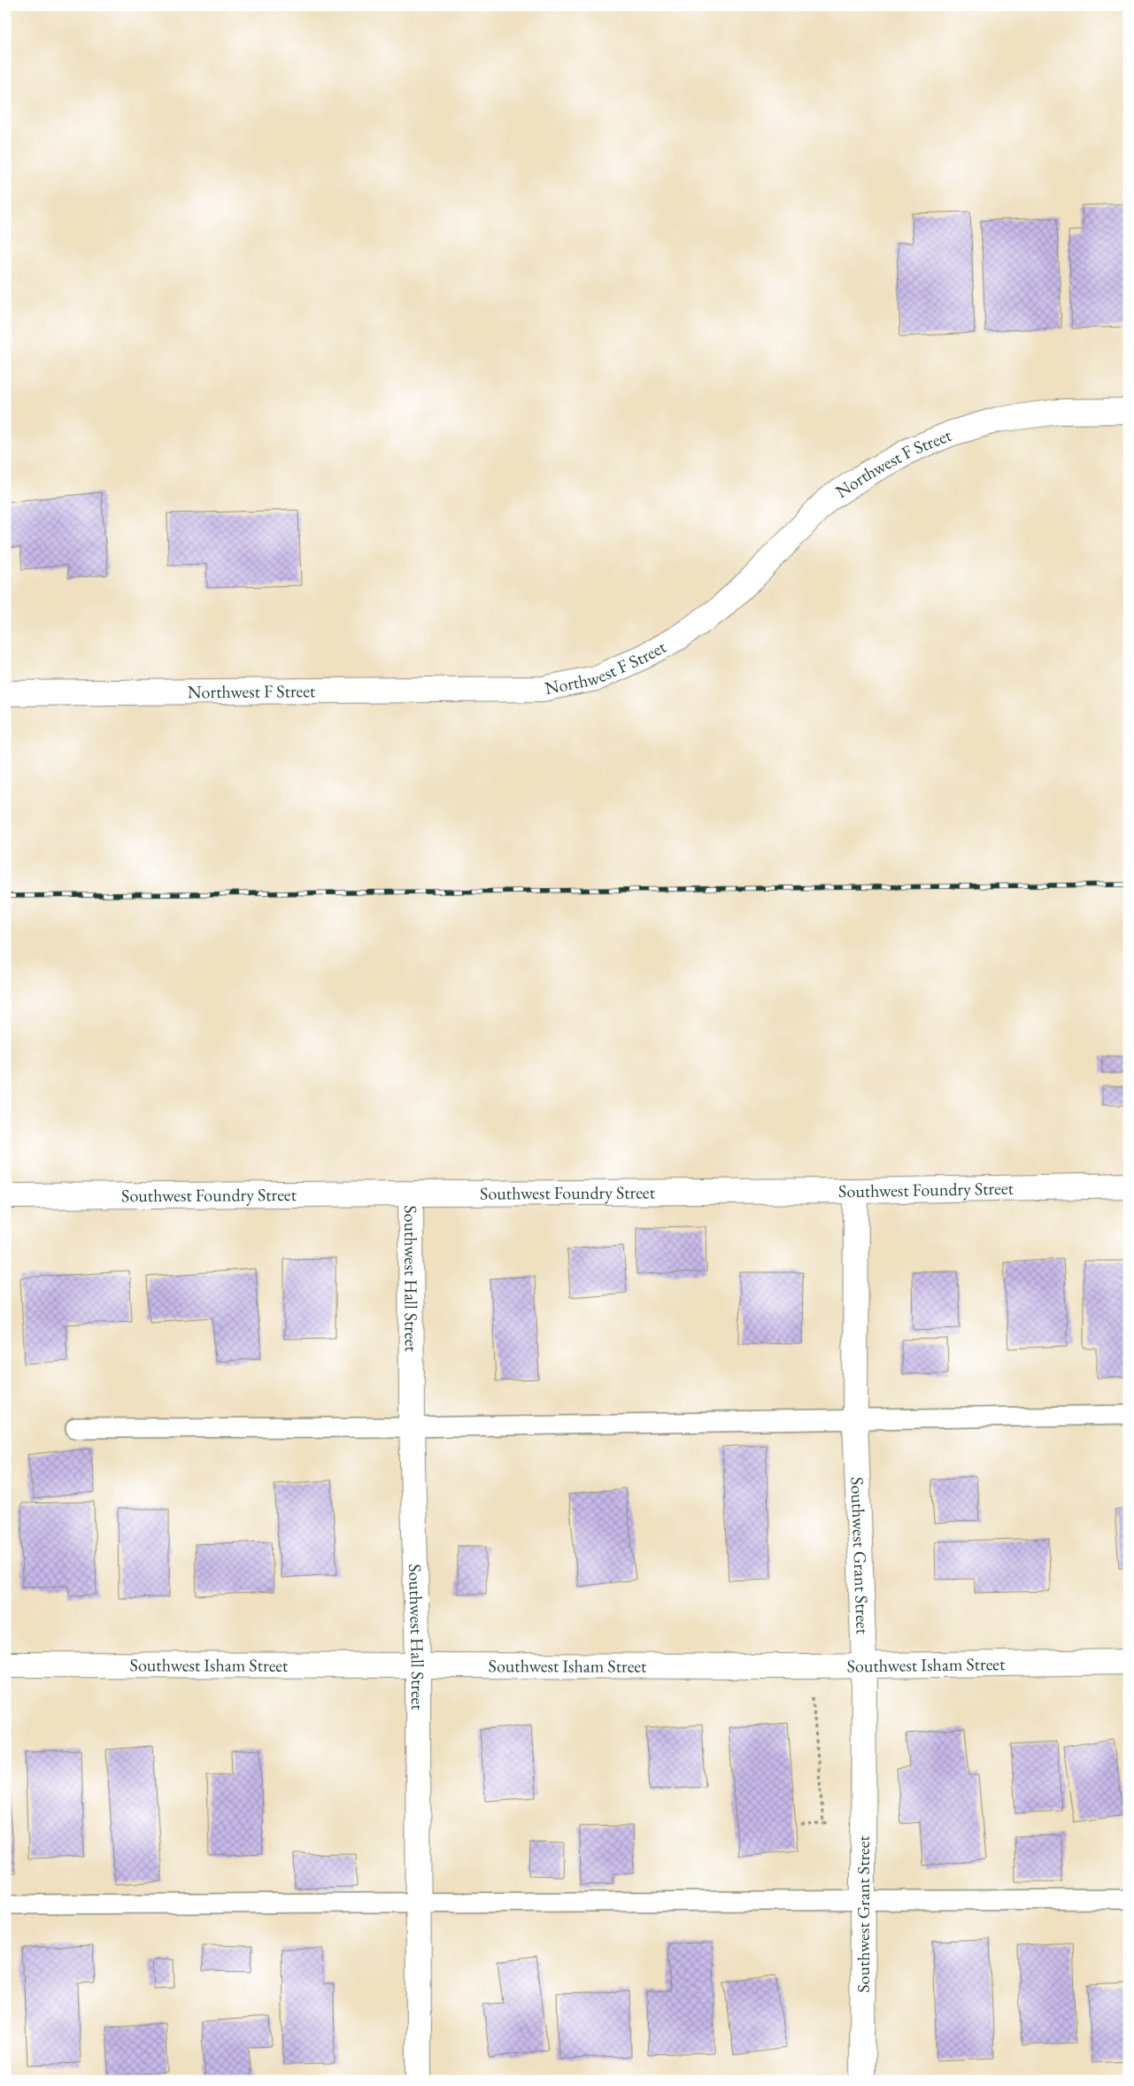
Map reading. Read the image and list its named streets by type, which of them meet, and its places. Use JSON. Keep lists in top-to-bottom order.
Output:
{
  "streets": {
    "street": [
      "Northwest F Street",
      "Southwest Foundry Street",
      "Southwest Hall Street",
      "Southwest Grant Street",
      "Southwest Isham Street"
    ]
  },
  "crossings": [
    ["Southwest Foundry Street", "Southwest Hall Street"],
    ["Southwest Foundry Street", "Southwest Grant Street"],
    ["Southwest Hall Street", "Southwest Isham Street"],
    ["Southwest Grant Street", "Southwest Isham Street"]
  ]
}
